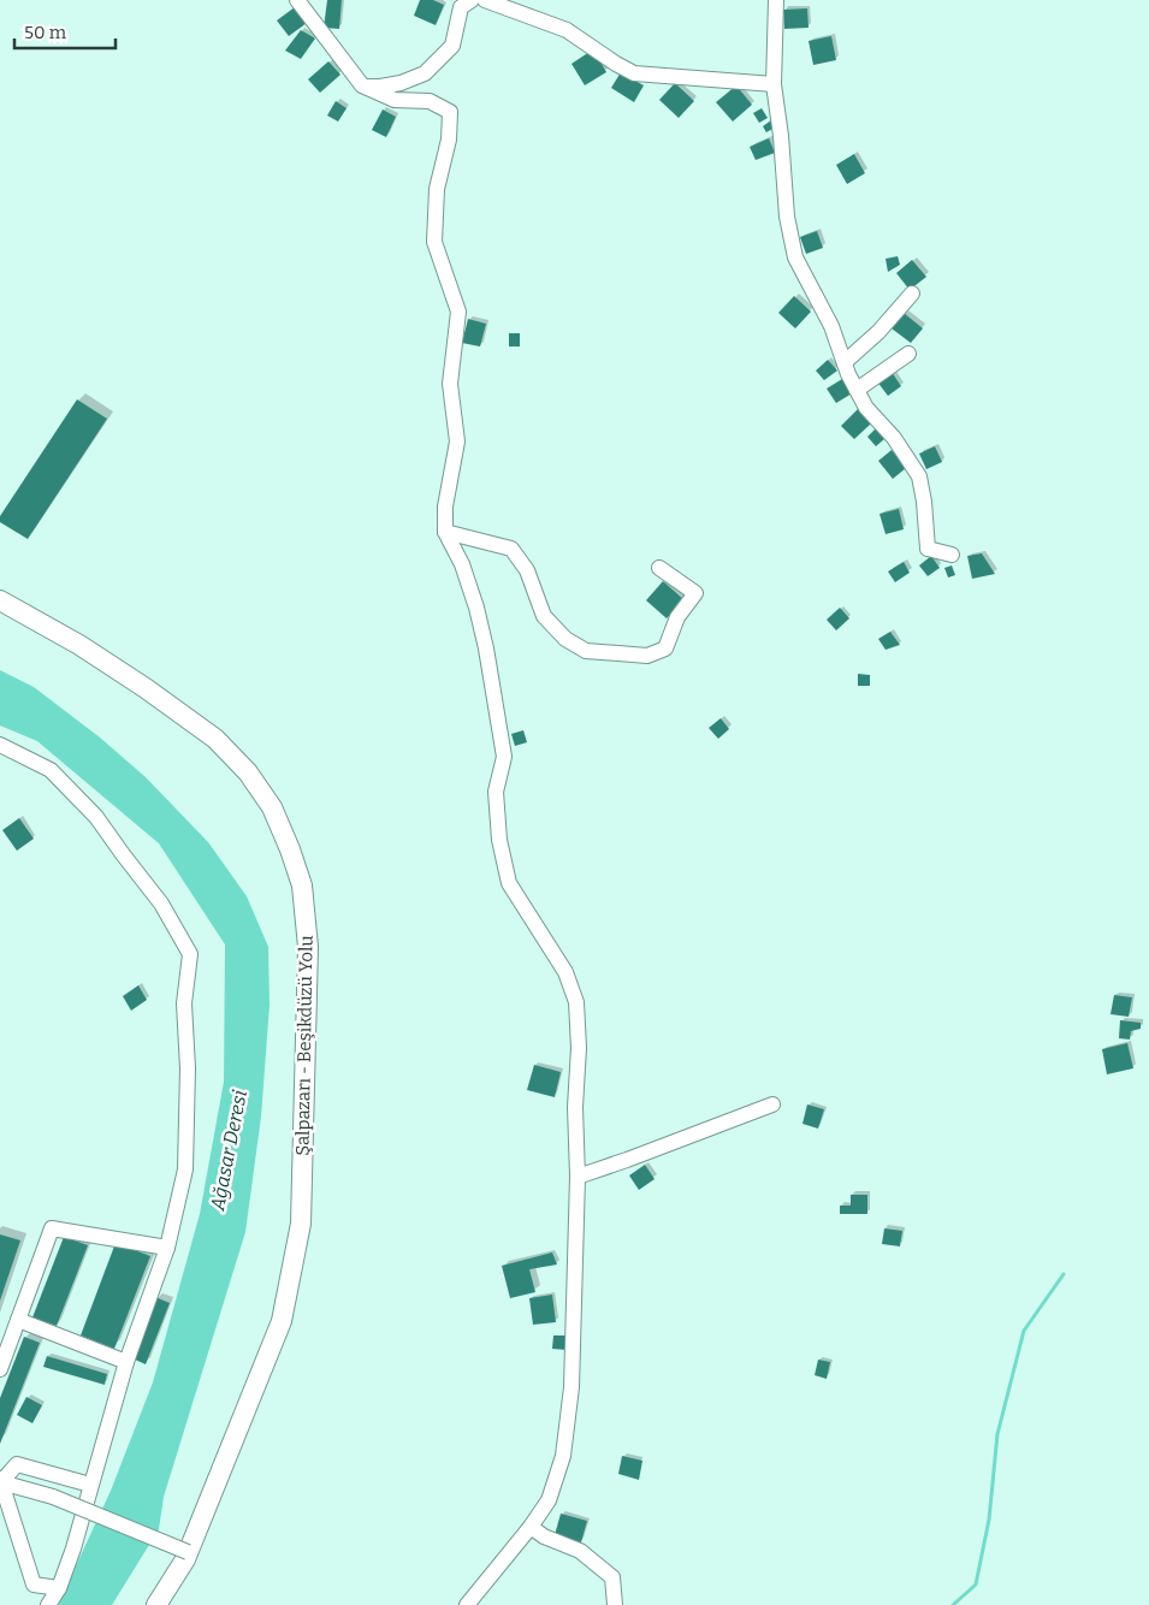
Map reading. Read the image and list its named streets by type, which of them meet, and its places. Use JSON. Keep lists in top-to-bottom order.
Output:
{
  "streets": {
    "main road": ["Şalpazarı - Beşikdüzü Yolu"]
  },
  "water": ["Ağasar Deresi"],
  "scale_bar": "50 m"
}
